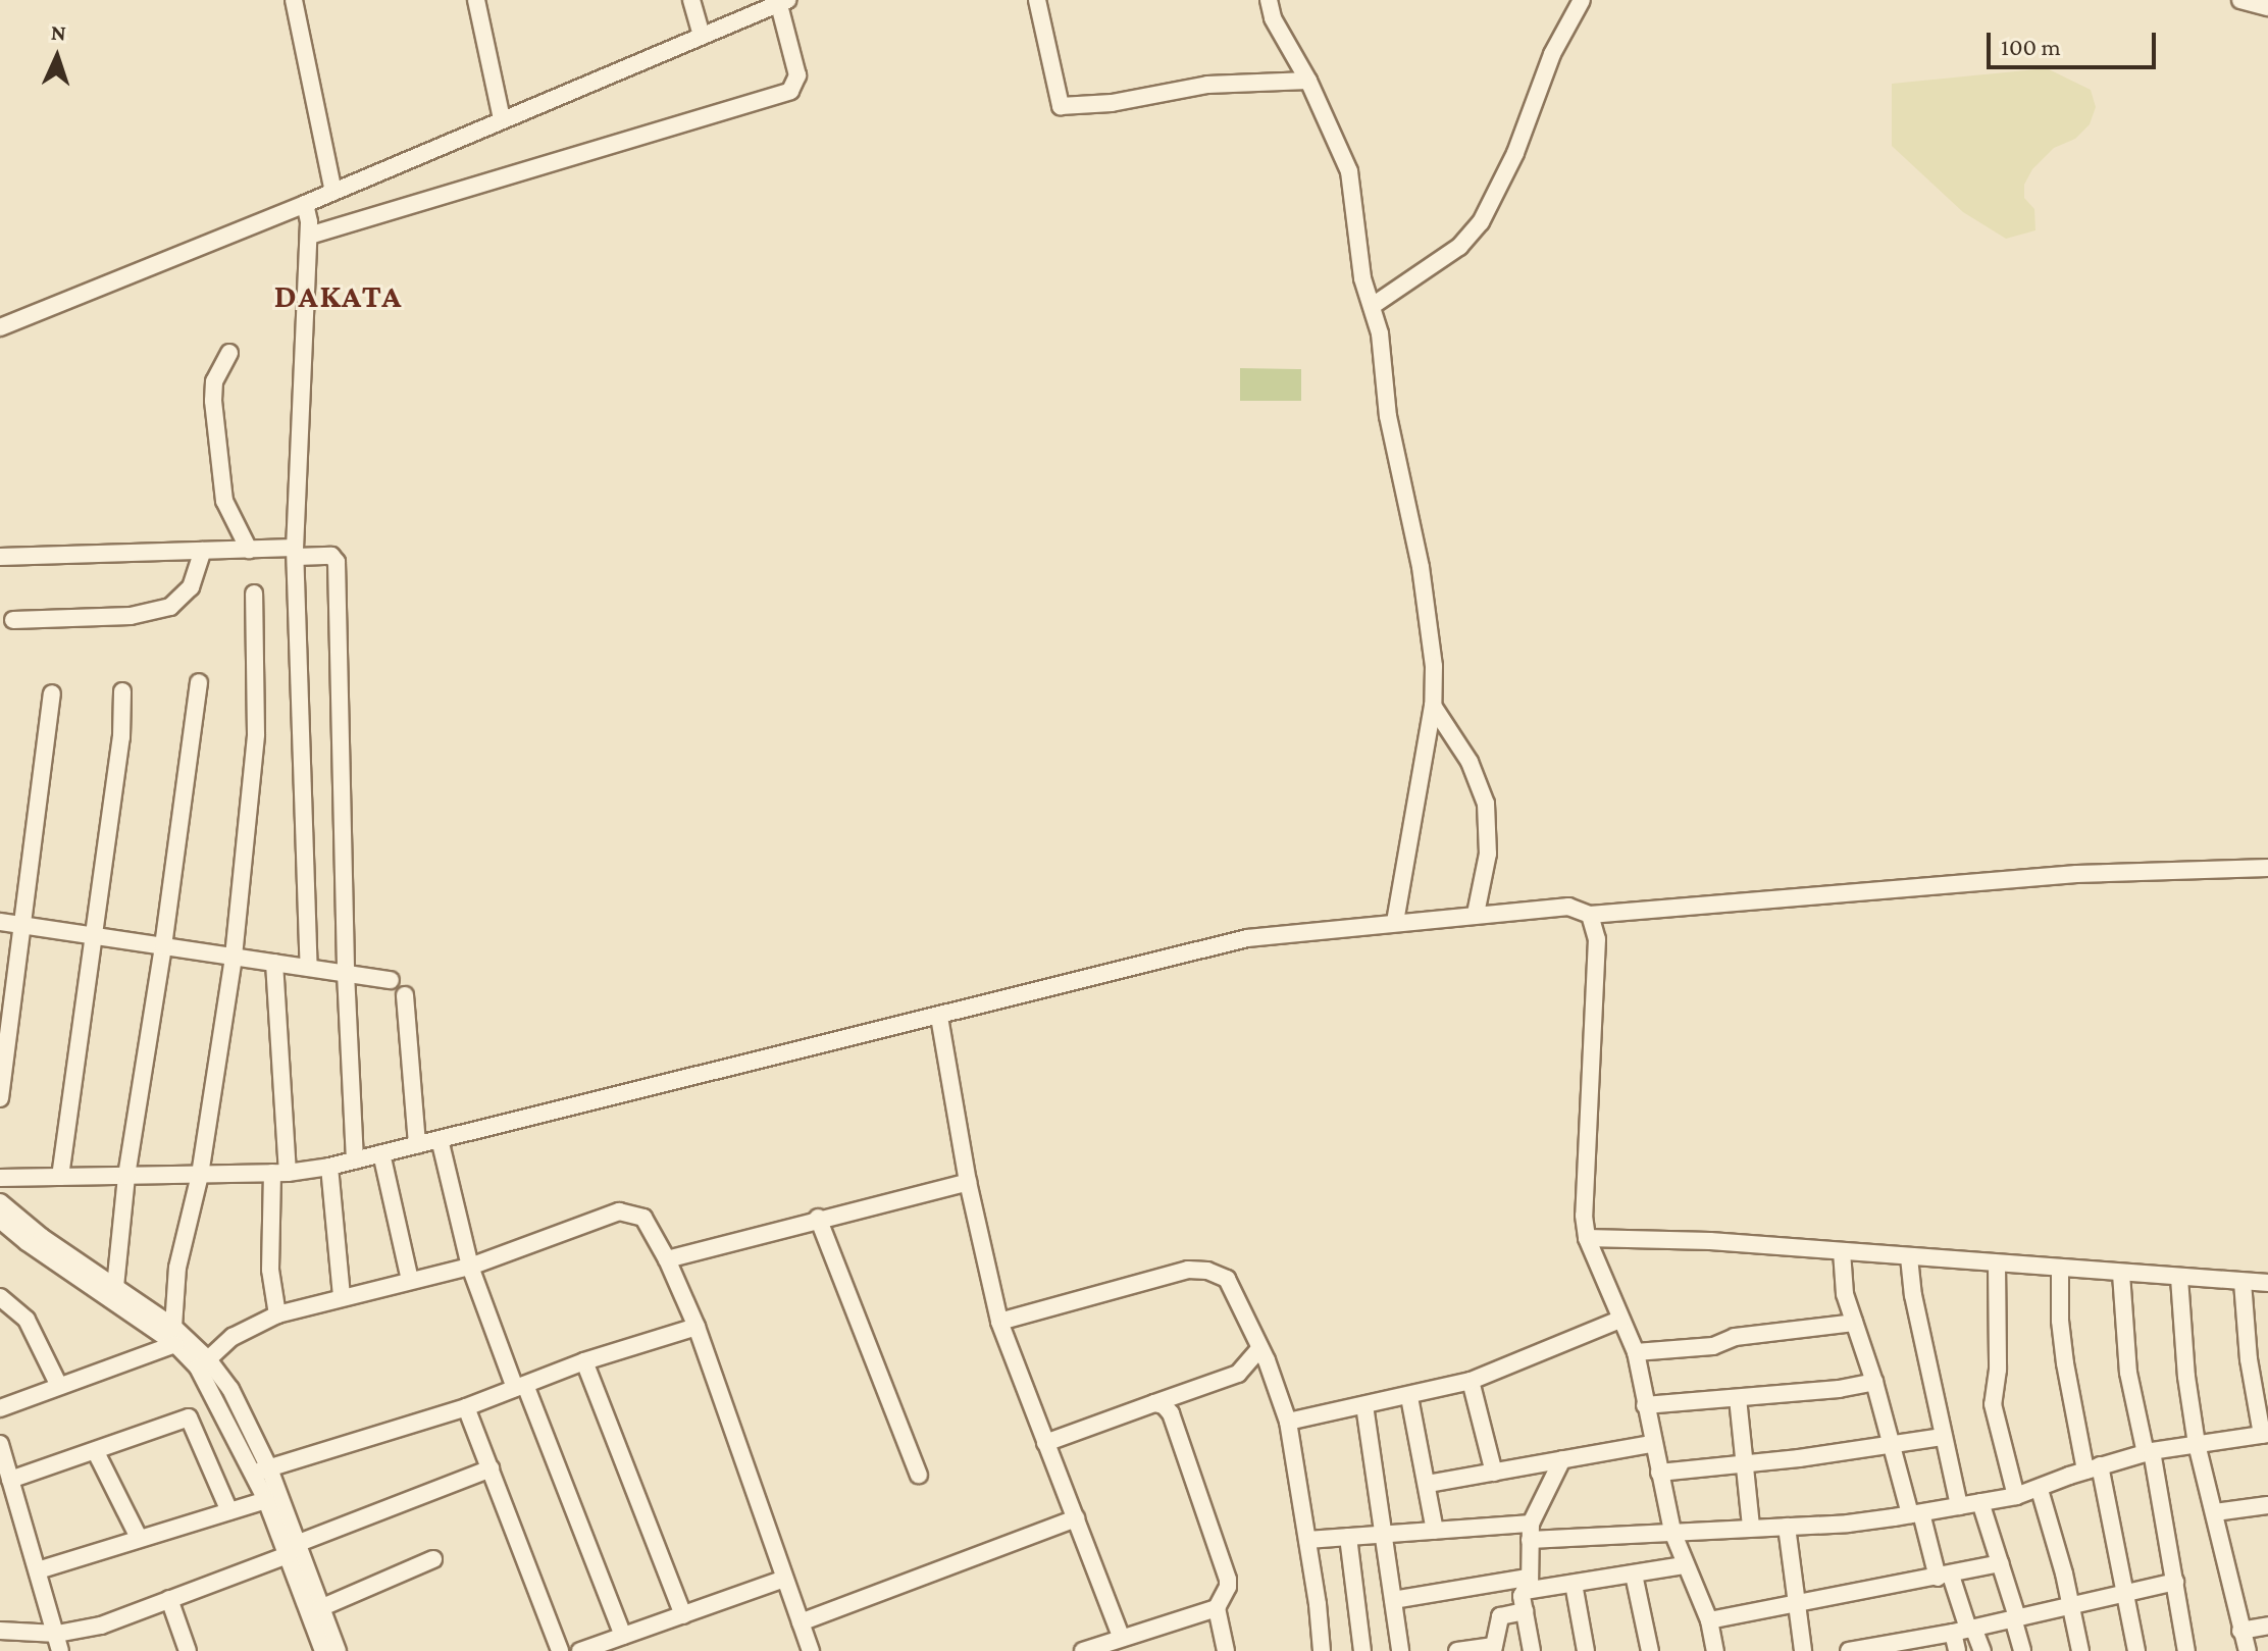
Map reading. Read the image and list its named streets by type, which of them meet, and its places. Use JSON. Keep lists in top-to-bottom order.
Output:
{
  "districts": ["DAKATA"],
  "scale_bar": "100 m",
  "north": "top"
}
